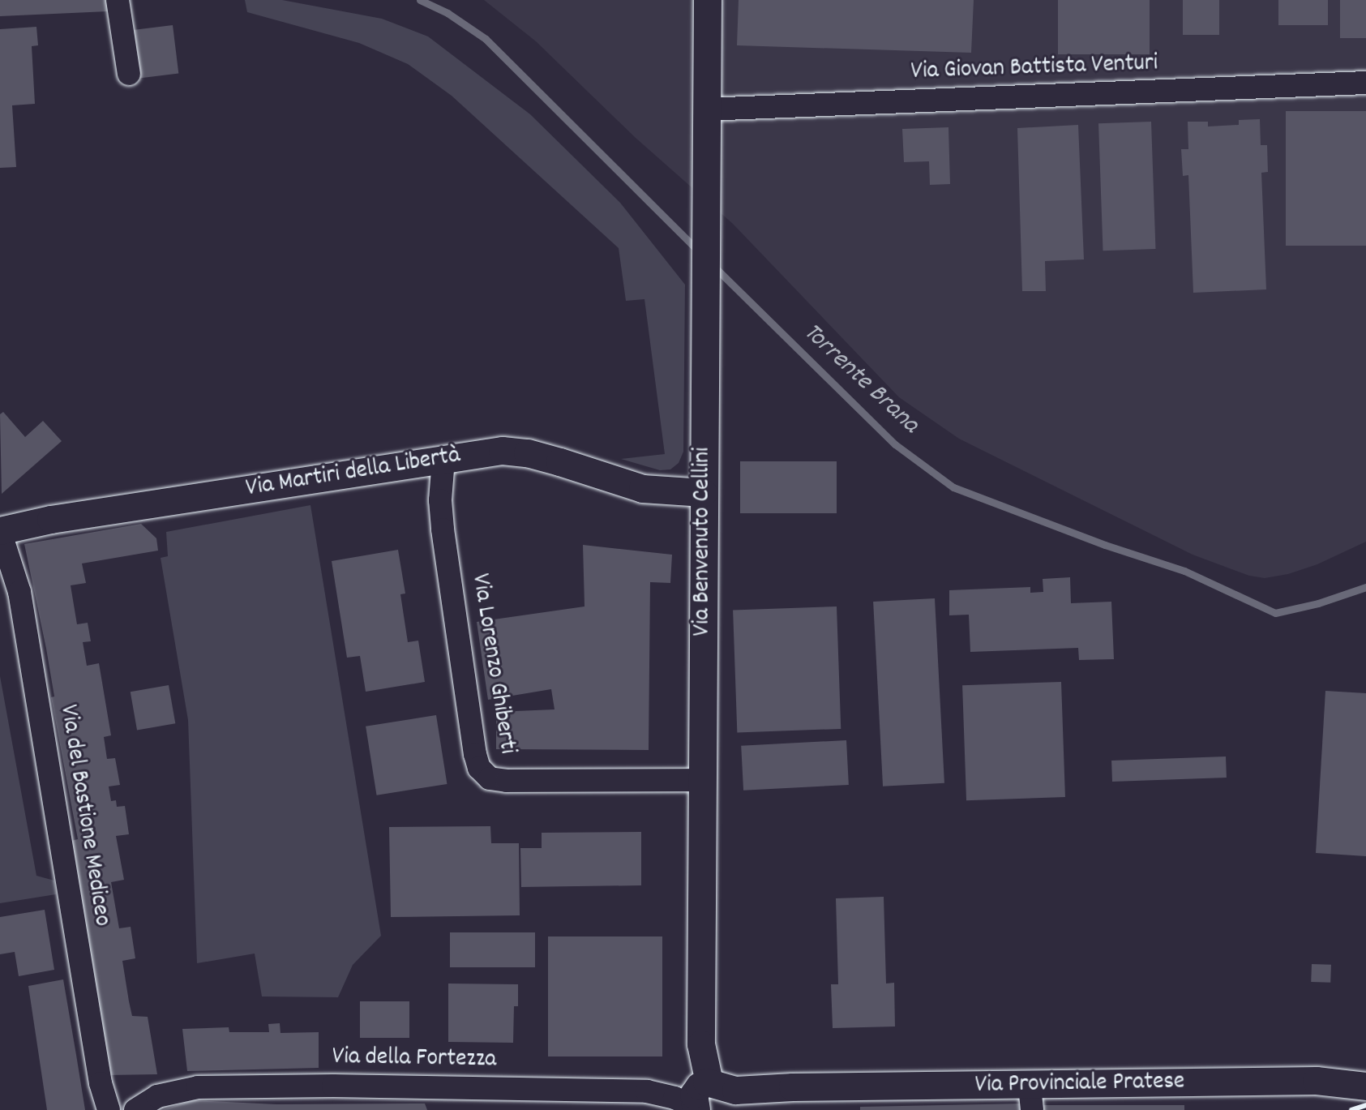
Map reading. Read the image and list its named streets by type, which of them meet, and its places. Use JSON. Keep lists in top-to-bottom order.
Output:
{
  "streets": {
    "street": [
      "Via Giovan Battista Venturi",
      "Via Martiri della Libertà",
      "Via Benvenuto Cellini",
      "Via Lorenzo Ghiberti",
      "Via del Bastione Mediceo",
      "Via della Fortezza",
      "Via Provinciale Pratese"
    ]
  },
  "crossings": [
    ["Via Giovan Battista Venturi", "Via Benvenuto Cellini"],
    ["Via Martiri della Libertà", "Via Benvenuto Cellini"],
    ["Via Martiri della Libertà", "Via Lorenzo Ghiberti"],
    ["Via Martiri della Libertà", "Via del Bastione Mediceo"],
    ["Via Benvenuto Cellini", "Via Lorenzo Ghiberti"],
    ["Via Benvenuto Cellini", "Via Provinciale Pratese"]
  ],
  "water": ["Torrente Brana"]
}
